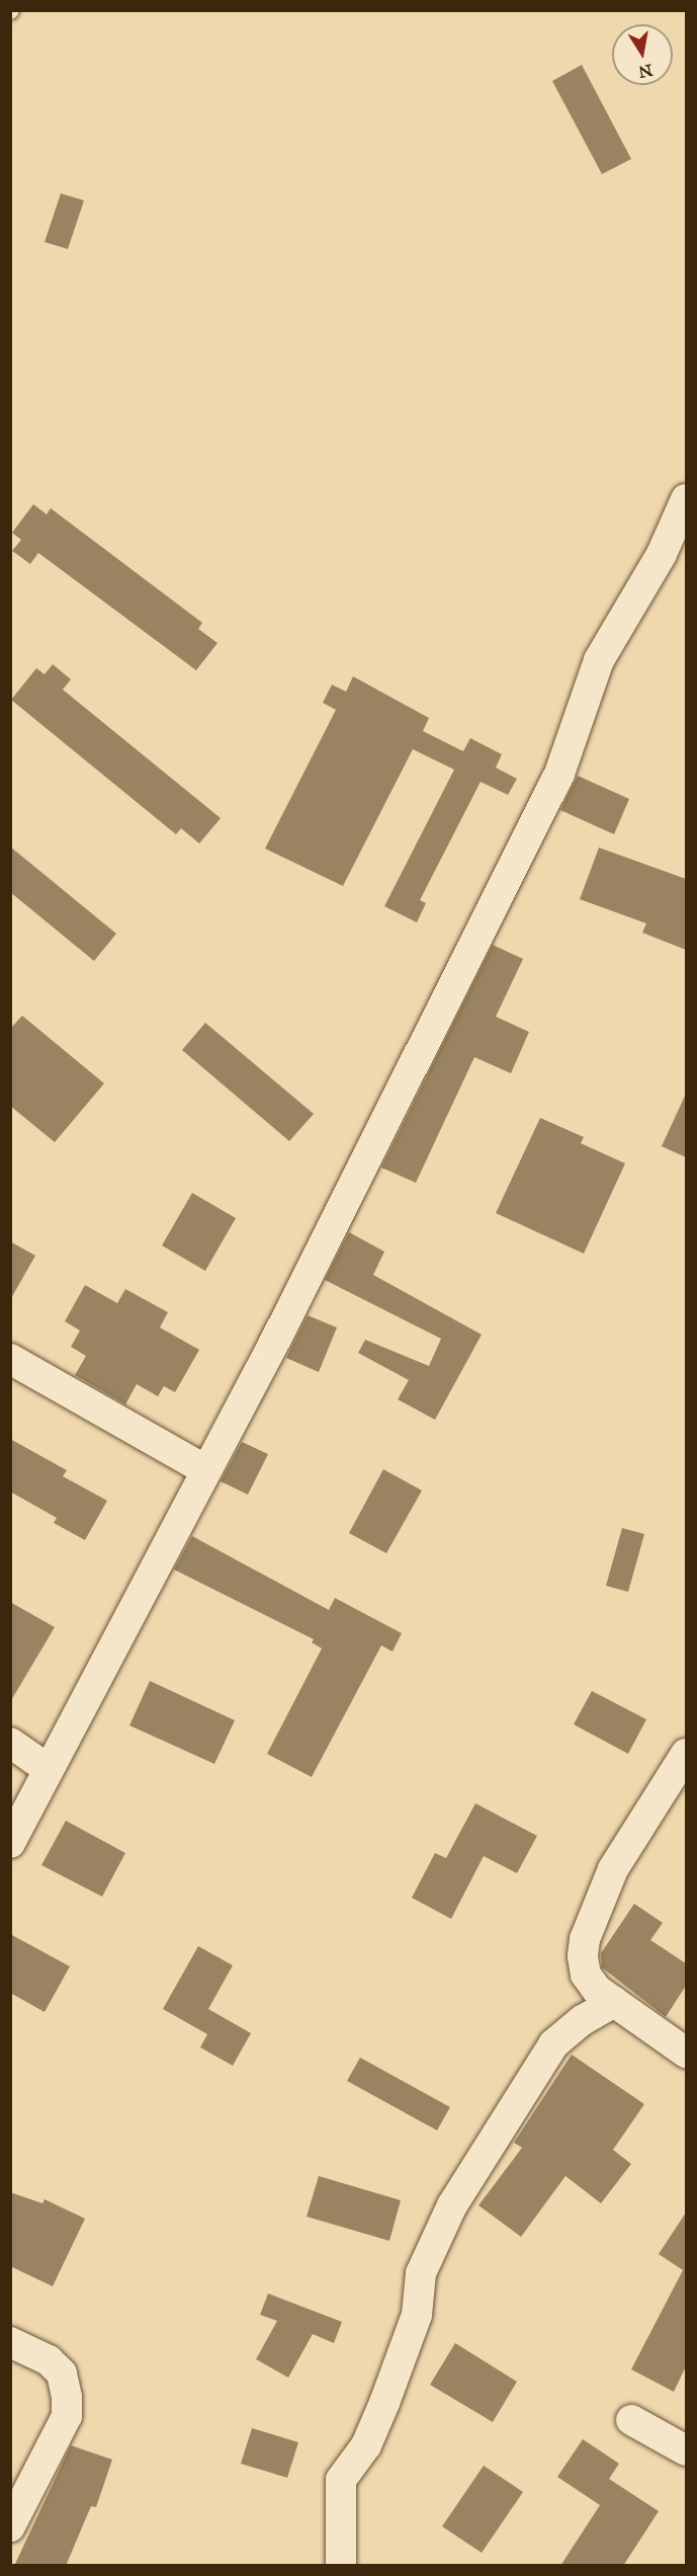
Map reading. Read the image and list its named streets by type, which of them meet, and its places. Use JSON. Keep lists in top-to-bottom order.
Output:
{
  "north": "bottom"
}
